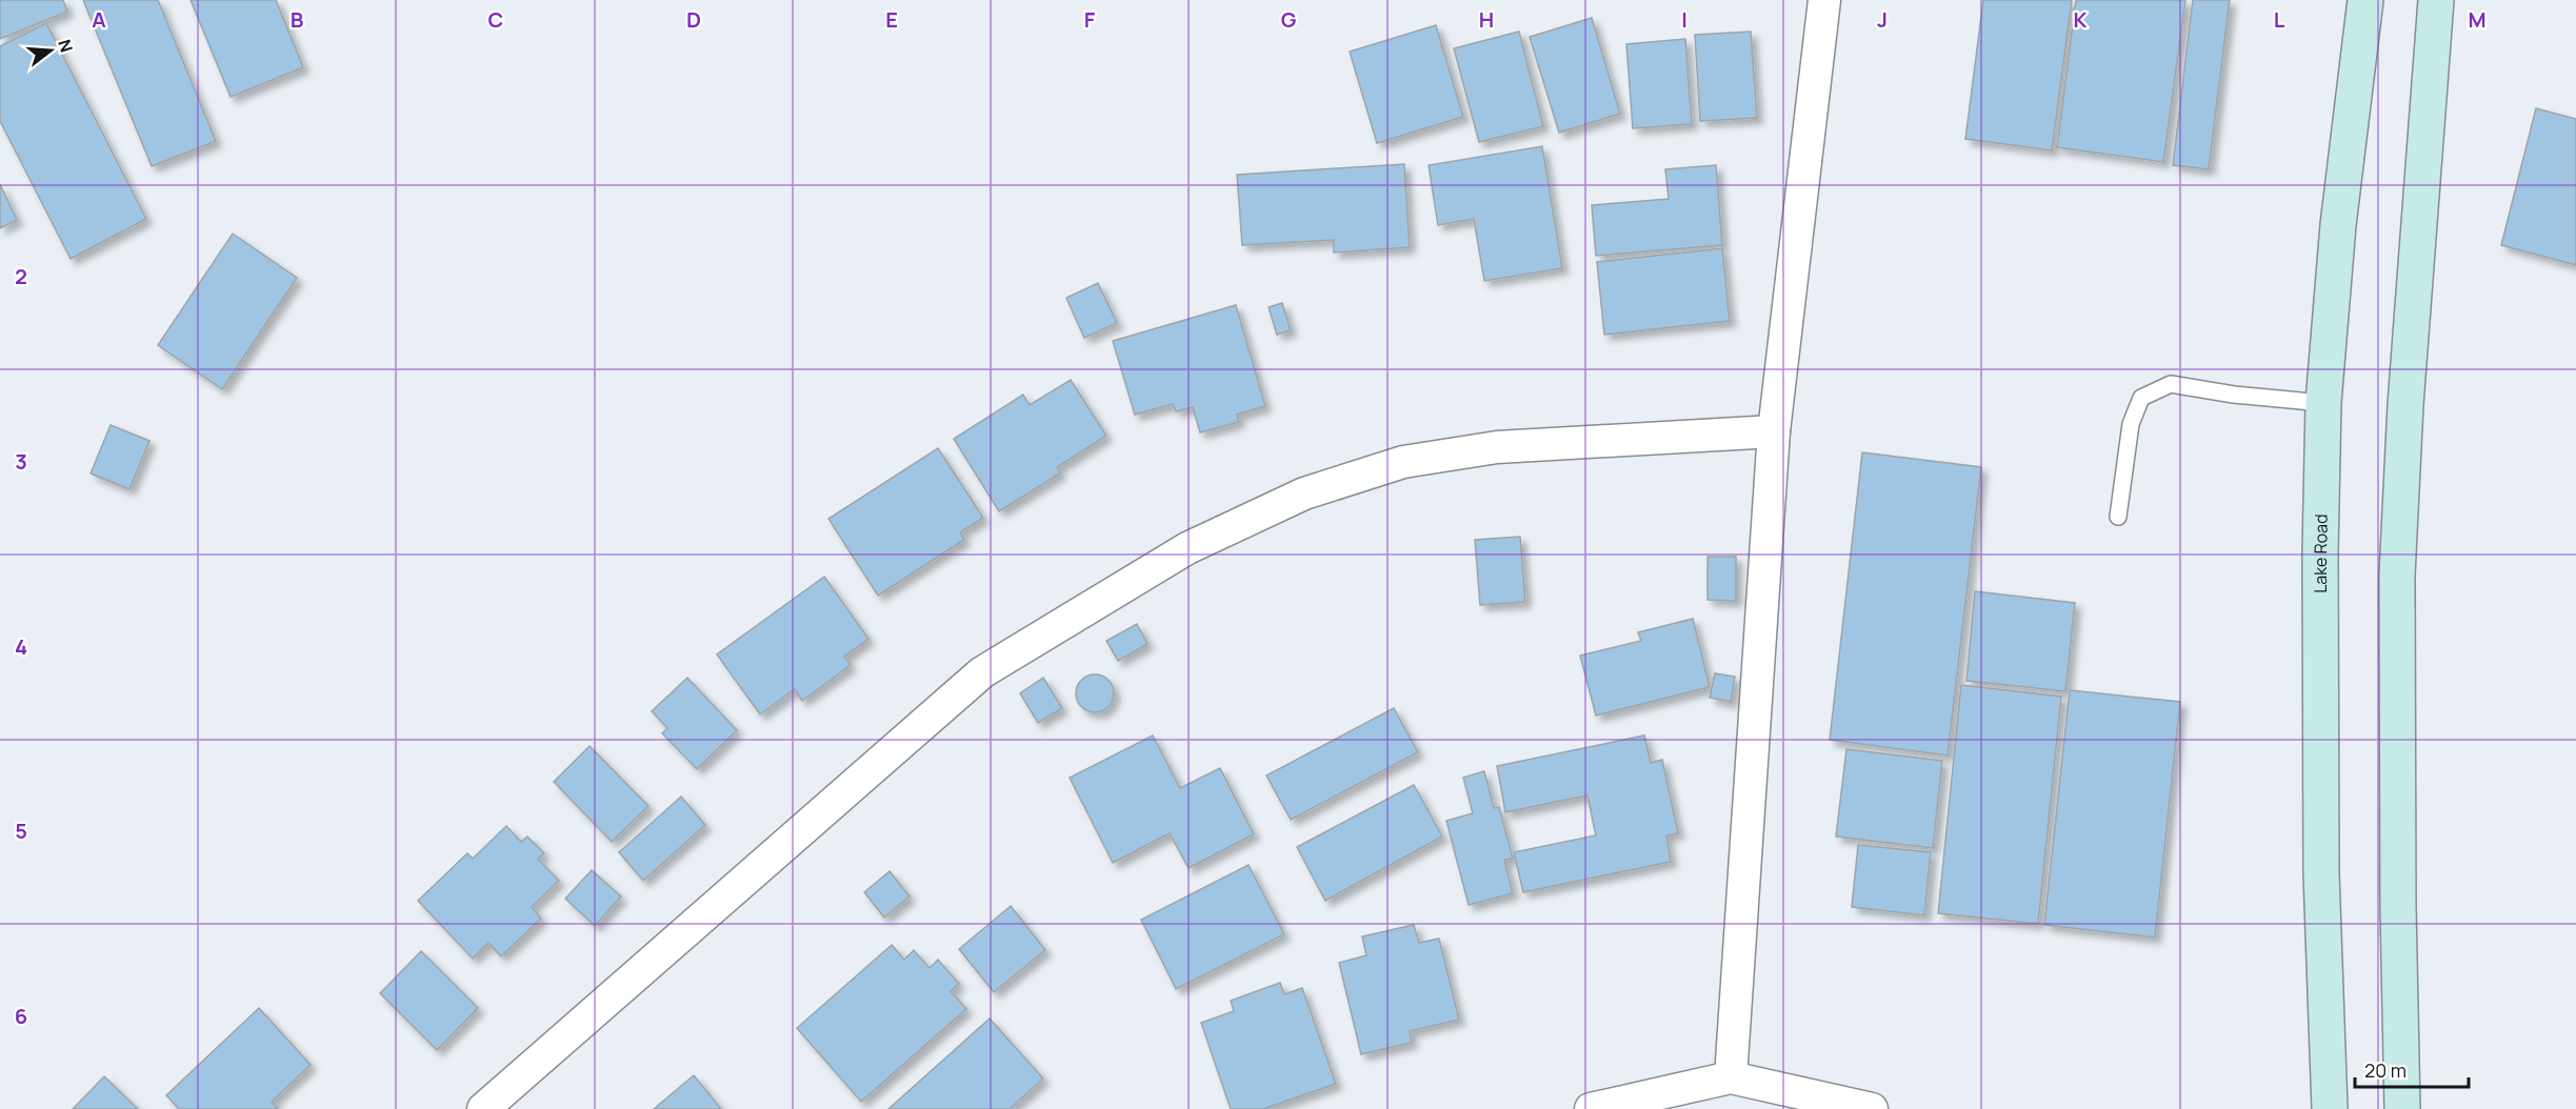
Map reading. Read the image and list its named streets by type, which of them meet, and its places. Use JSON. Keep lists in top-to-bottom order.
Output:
{
  "streets": {
    "main road": ["Lake Road"]
  },
  "scale_bar": "20 m",
  "north": "right",
  "grid": {
    "columns": [
      "A",
      "B",
      "C",
      "D",
      "E",
      "F",
      "G",
      "H",
      "I",
      "J",
      "K",
      "L",
      "M"
    ],
    "rows": [
      "2",
      "3",
      "4",
      "5",
      "6"
    ]
  }
}
